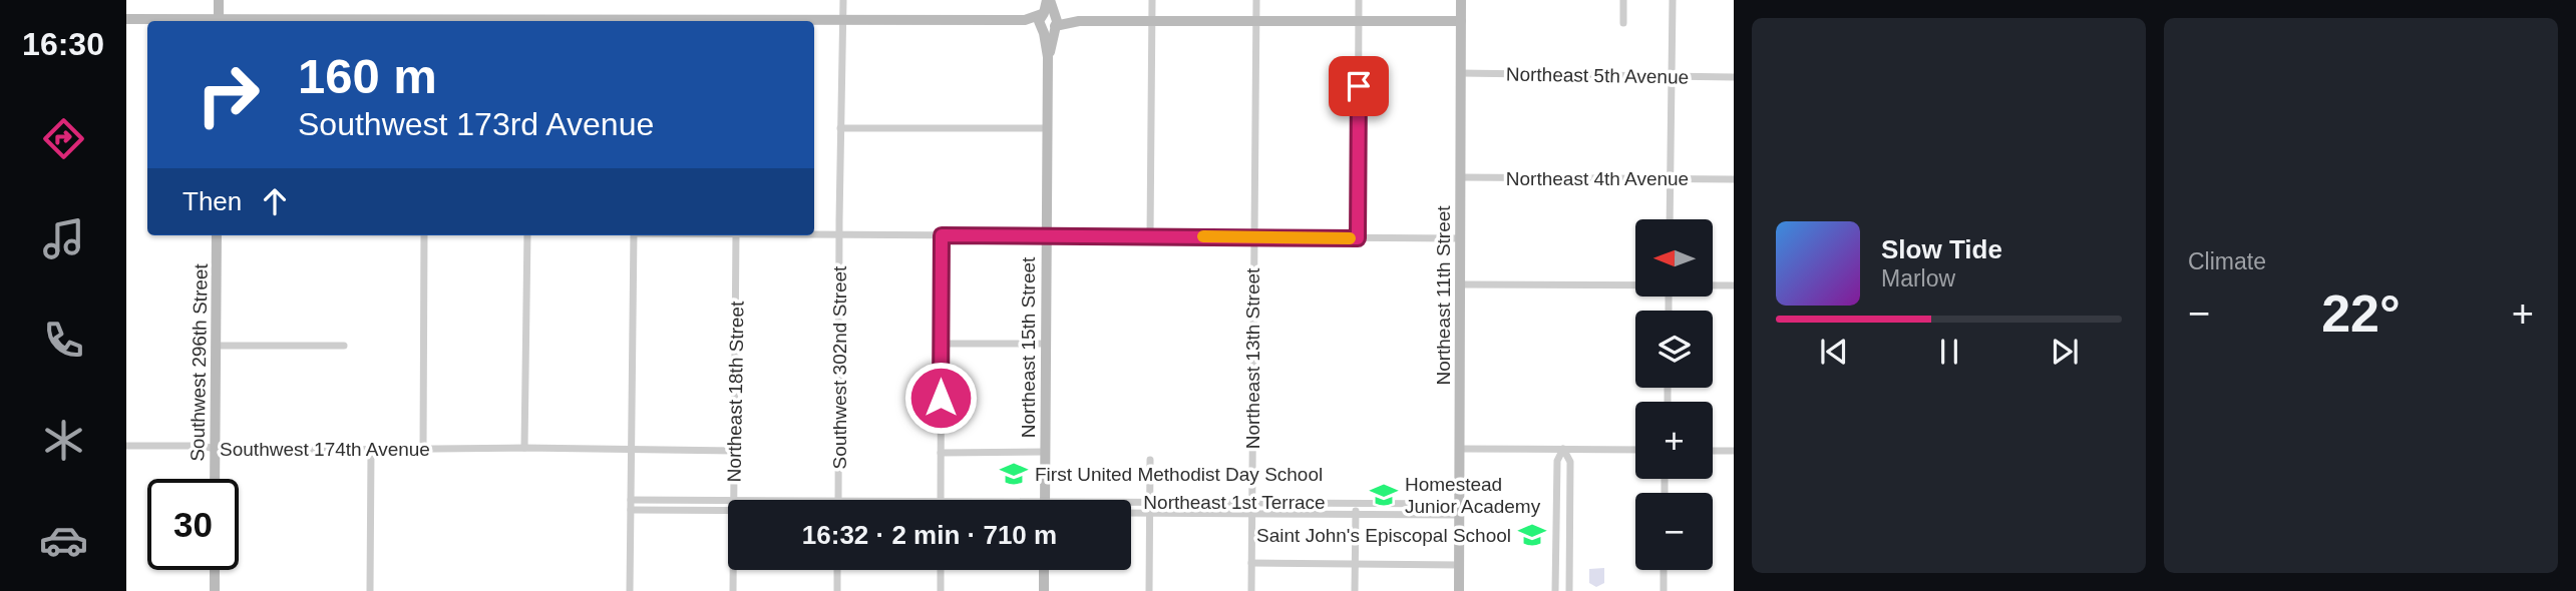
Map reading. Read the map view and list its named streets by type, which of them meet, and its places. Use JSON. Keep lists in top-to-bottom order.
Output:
{
  "streets": {
    "street": [
      "Northeast 5th Avenue",
      "Northeast 4th Avenue",
      "Northeast 11th Street",
      "Northeast 15th Street",
      "Northeast 13th Street",
      "Southwest 296th Street",
      "Southwest 302nd Street",
      "Northeast 18th Street",
      "Southwest 174th Avenue",
      "Northeast 1st Terrace"
    ]
  },
  "crossings": [
    ["Northeast 5th Avenue", "Northeast 11th Street"],
    ["Northeast 4th Avenue", "Northeast 11th Street"],
    ["Northeast 11th Street", "Northeast 1st Terrace"],
    ["Northeast 13th Street", "Northeast 1st Terrace"],
    ["Southwest 296th Street", "Southwest 174th Avenue"],
    ["Northeast 18th Street", "Southwest 174th Avenue"]
  ],
  "places": {
    "school or university": ["First United Methodist Day School", "Homestead Junior Academy", "Saint John's Episcopal School"]
  },
  "north": "left",
  "page": {
    "tabs": "16:30",
    "tile": "Climate",
    "turn": ["160 m", "Southwest 173rd Avenue"],
    "then": "Then",
    "map_buttons": ["+", "−"],
    "song": ["Slow Tide", "Marlow"],
    "heat": ["−", "22°", "+"],
    "limit": "30",
    "trip": "16:32 · 2 min · 710 m"
  }
}
